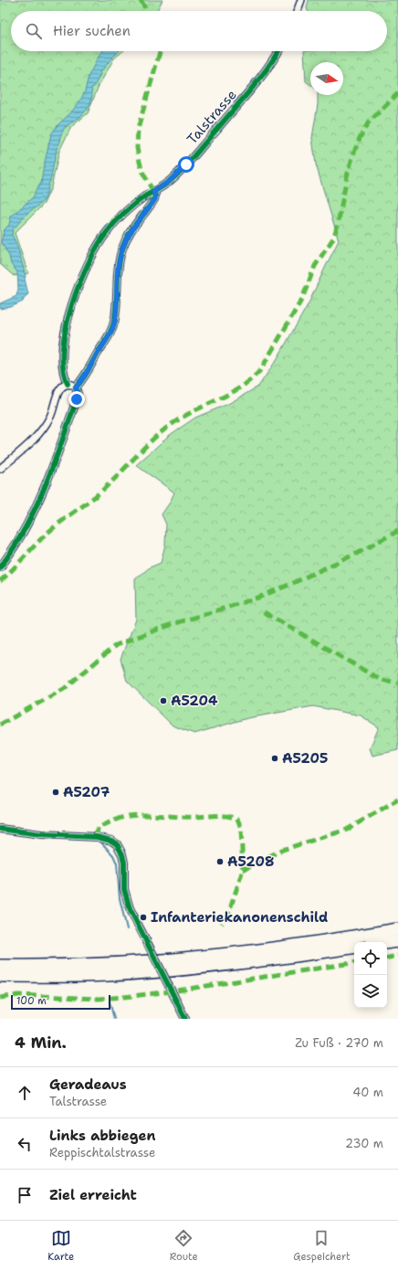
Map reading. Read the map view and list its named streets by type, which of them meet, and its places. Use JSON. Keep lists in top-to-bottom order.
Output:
{
  "streets": {
    "street": ["Talstrasse"]
  },
  "places": [
    "A5204",
    "A5205",
    "A5207",
    "A5208",
    "Infanteriekanonenschild"
  ],
  "scale_bar": "100 m",
  "north": "right",
  "page": {
    "search": "Hier suchen",
    "scale": "100 m",
    "heading": ["4 Min.", "Zu Fuß · 270 m"],
    "list": [
      ["Geradeaus", "Talstrasse", "40 m"],
      ["Links abbiegen", "Reppischtalstrasse", "230 m"],
      "Ziel erreicht"
    ],
    "nav": ["Karte", "Route", "Gespeichert"]
  }
}
